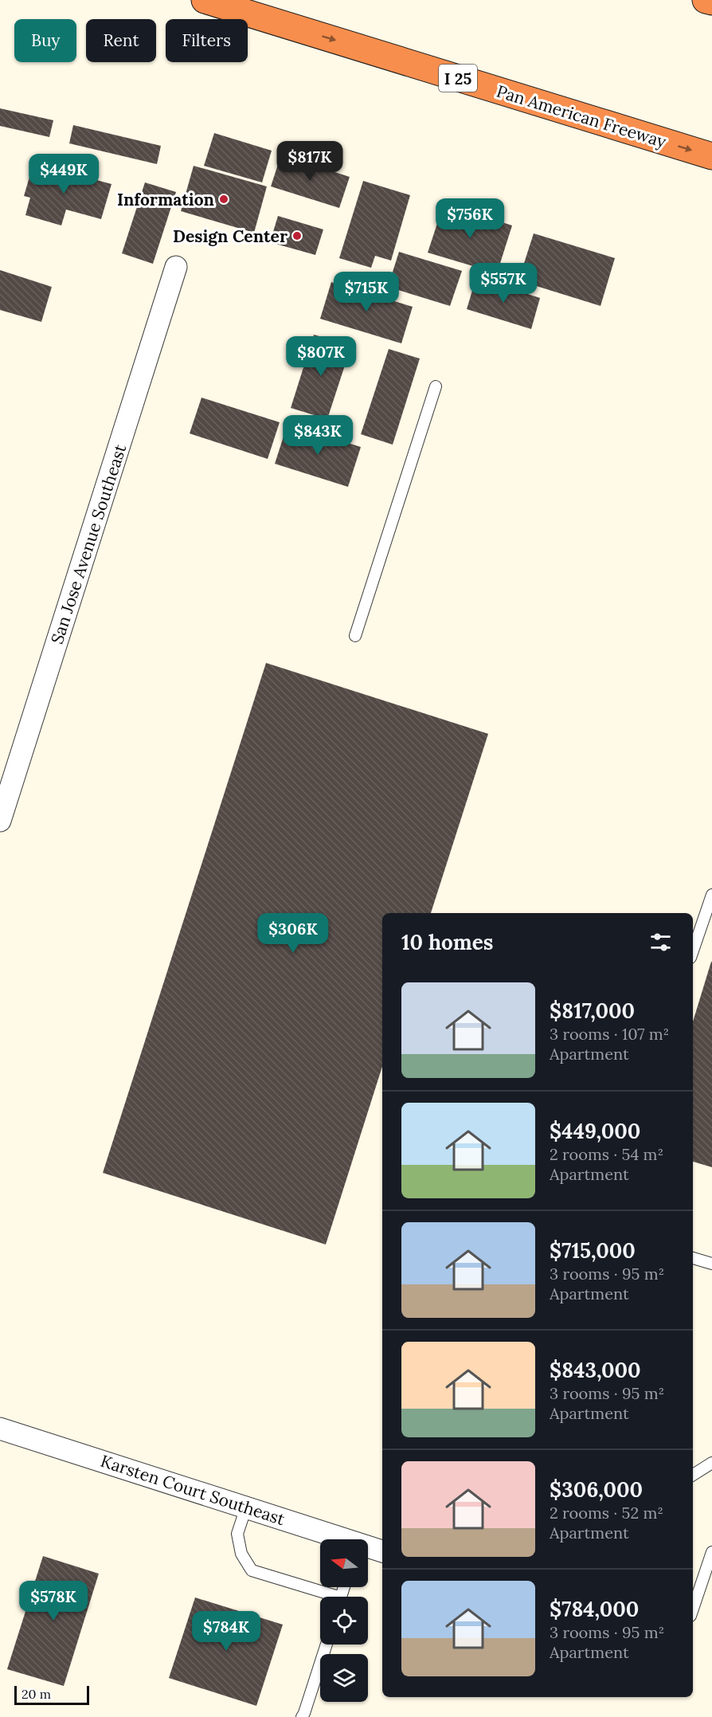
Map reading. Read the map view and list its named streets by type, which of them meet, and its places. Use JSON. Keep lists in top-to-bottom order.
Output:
{
  "streets": {
    "highway": ["I 25", "Pan American Freeway"],
    "street": ["San Jose Avenue Southeast", "Karsten Court Southeast"]
  },
  "one_way": ["Pan American Freeway"],
  "places": ["Information", "Design Center"],
  "scale_bar": "20 m",
  "north": "left",
  "page": {
    "chip": ["Buy", "Rent", "Filters"],
    "price": [
      "$817K",
      "$449K",
      "$756K",
      "$557K",
      "$715K",
      "$807K",
      "$843K",
      "$306K",
      "$578K",
      "$784K"
    ],
    "heading": "10 homes",
    "list": [
      {
        "name": "$817,000",
        "note": "3 rooms · 107 m² · Apartment"
      },
      {
        "name": "$449,000",
        "note": "2 rooms · 54 m² · Apartment"
      },
      {
        "name": "$715,000",
        "note": "3 rooms · 95 m² · Apartment"
      },
      {
        "name": "$843,000",
        "note": "3 rooms · 95 m² · Apartment"
      },
      {
        "name": "$306,000",
        "note": "2 rooms · 52 m² · Apartment"
      },
      {
        "name": "$784,000",
        "note": "3 rooms · 95 m² · Apartment"
      }
    ],
    "scale": "20 m"
  }
}
